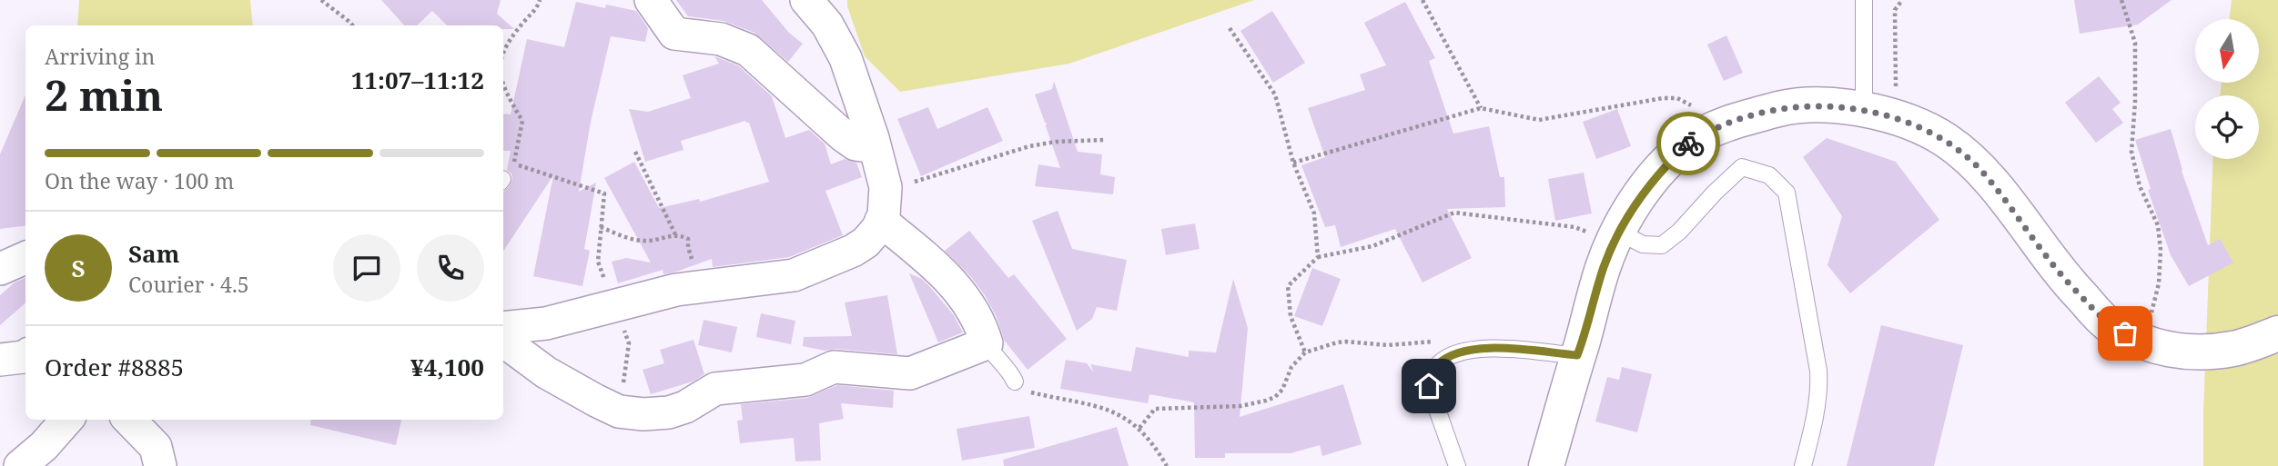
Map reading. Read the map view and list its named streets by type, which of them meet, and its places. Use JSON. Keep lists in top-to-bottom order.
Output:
{
  "north": "bottom",
  "page": {
    "heading": ["2 min", "Arriving in", "11:07–11:12"],
    "panel": [
      "Sam",
      "Courier · 4.5",
      "Order #8885",
      "¥4,100"
    ],
    "bar": "On the way · 100 m",
    "round": "S"
  }
}
